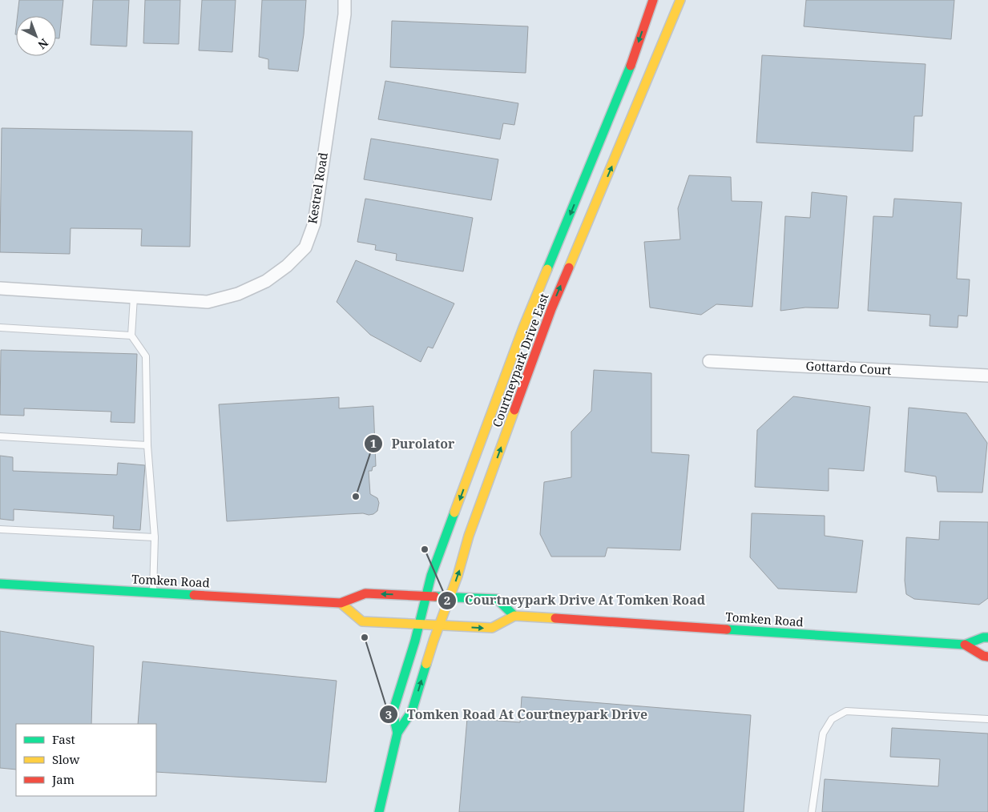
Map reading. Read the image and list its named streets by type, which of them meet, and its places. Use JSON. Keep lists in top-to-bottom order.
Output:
{
  "streets": {
    "main road": ["Courtneypark Drive East", "Tomken Road"],
    "street": ["Kestrel Road", "Gottardo Court"]
  },
  "crossings": [
    ["Courtneypark Drive East", "Tomken Road"]
  ],
  "places": ["Purolator", "Courtneypark Drive At Tomken Road", "Tomken Road At Courtneypark Drive"],
  "legend": ["Fast", "Slow", "Jam"],
  "north": "bottom right"
}
